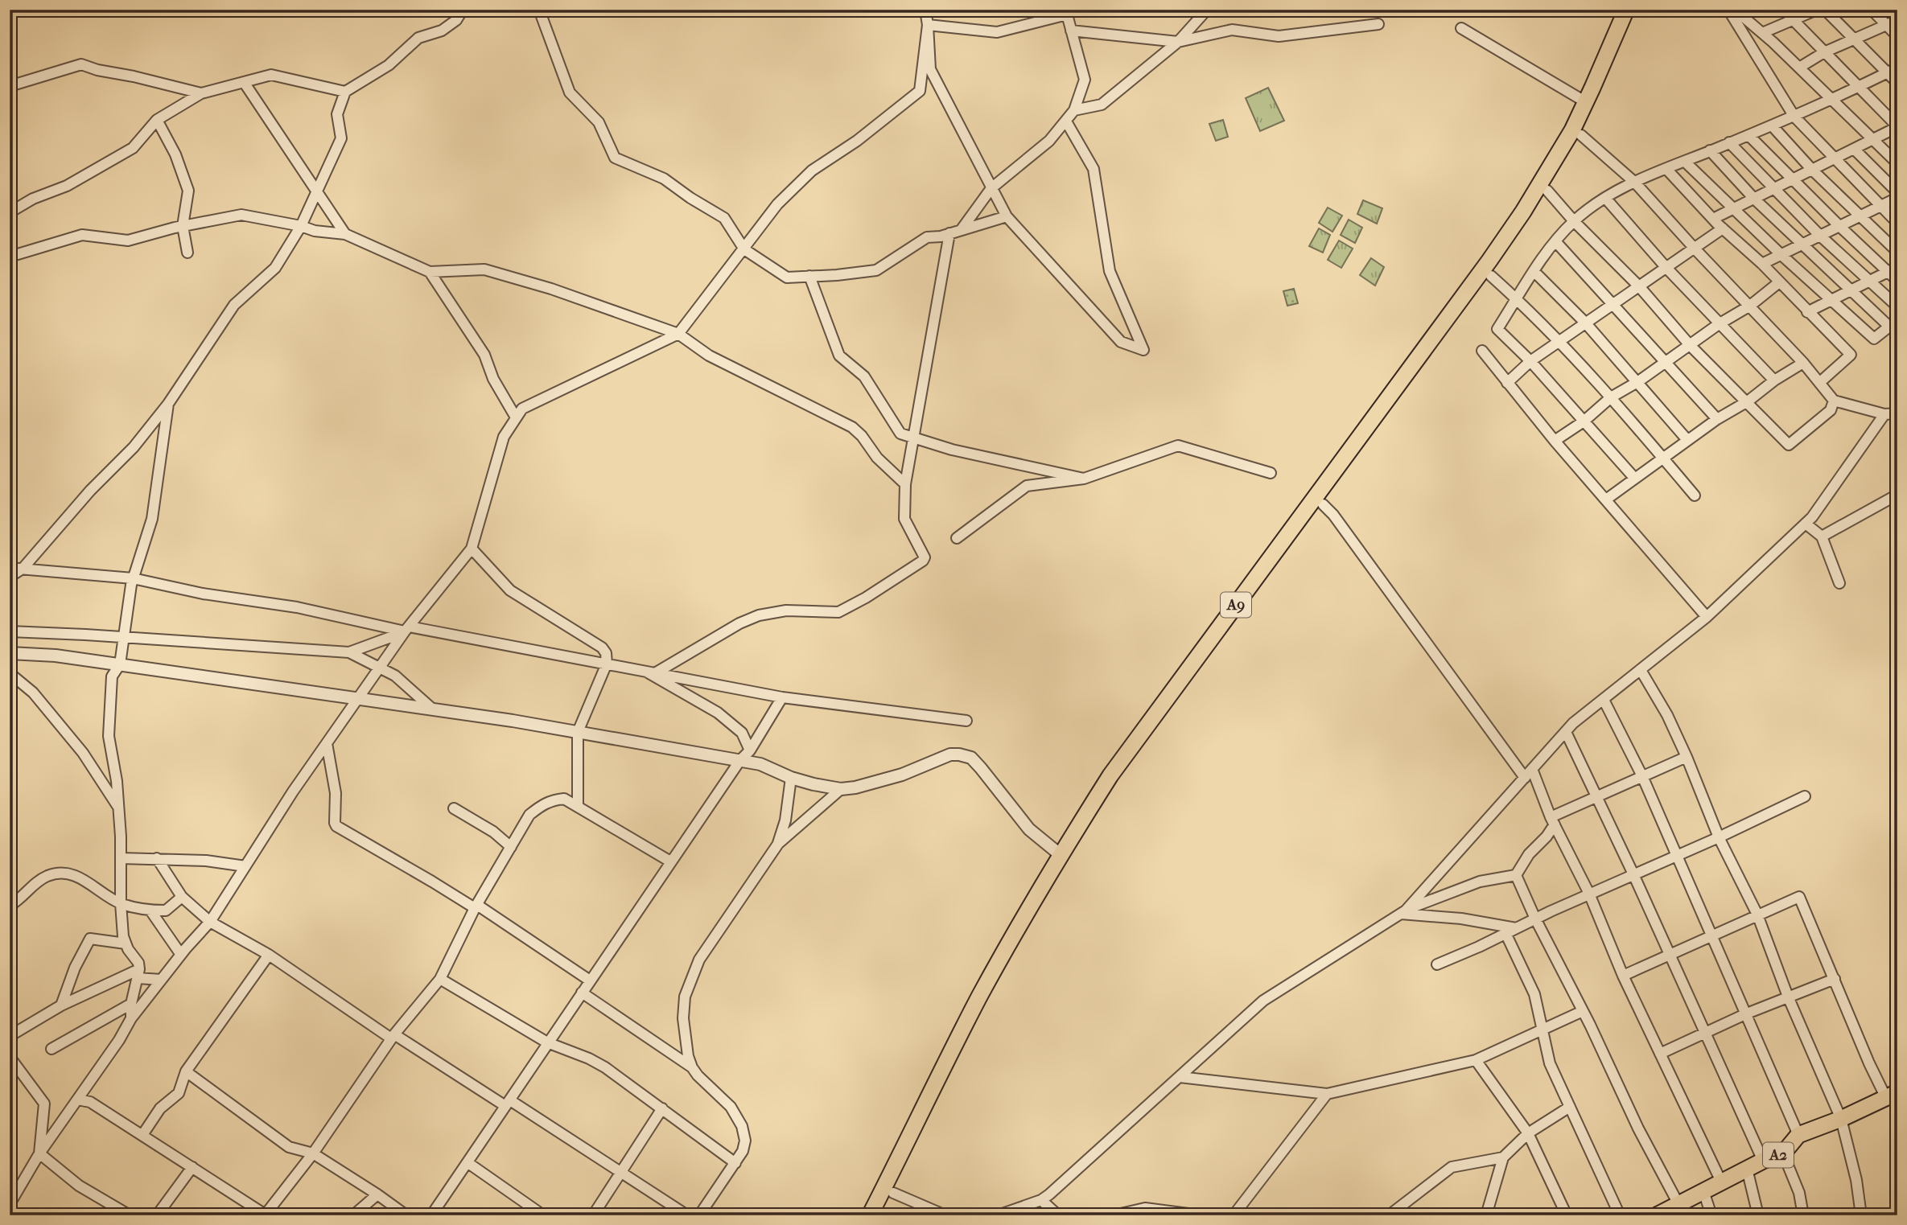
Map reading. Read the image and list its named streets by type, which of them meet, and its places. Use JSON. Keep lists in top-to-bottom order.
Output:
{
  "streets": {
    "highway": ["A9", "A2"]
  }
}
